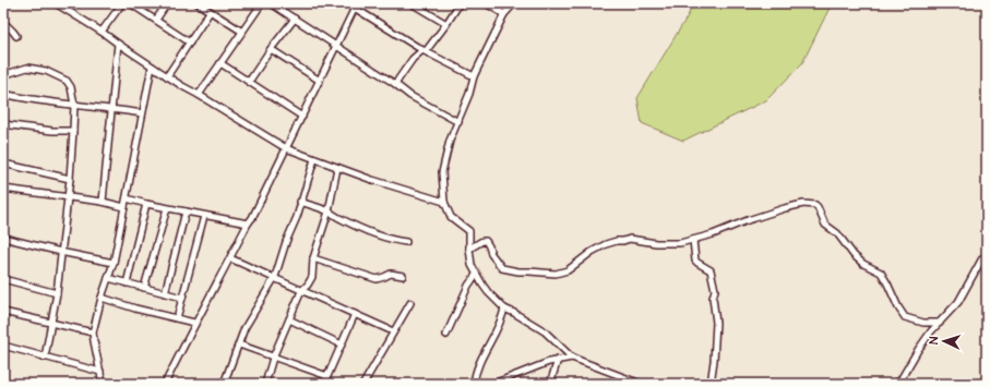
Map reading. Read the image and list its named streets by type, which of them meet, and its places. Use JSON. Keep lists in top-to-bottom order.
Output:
{
  "north": "left"
}
